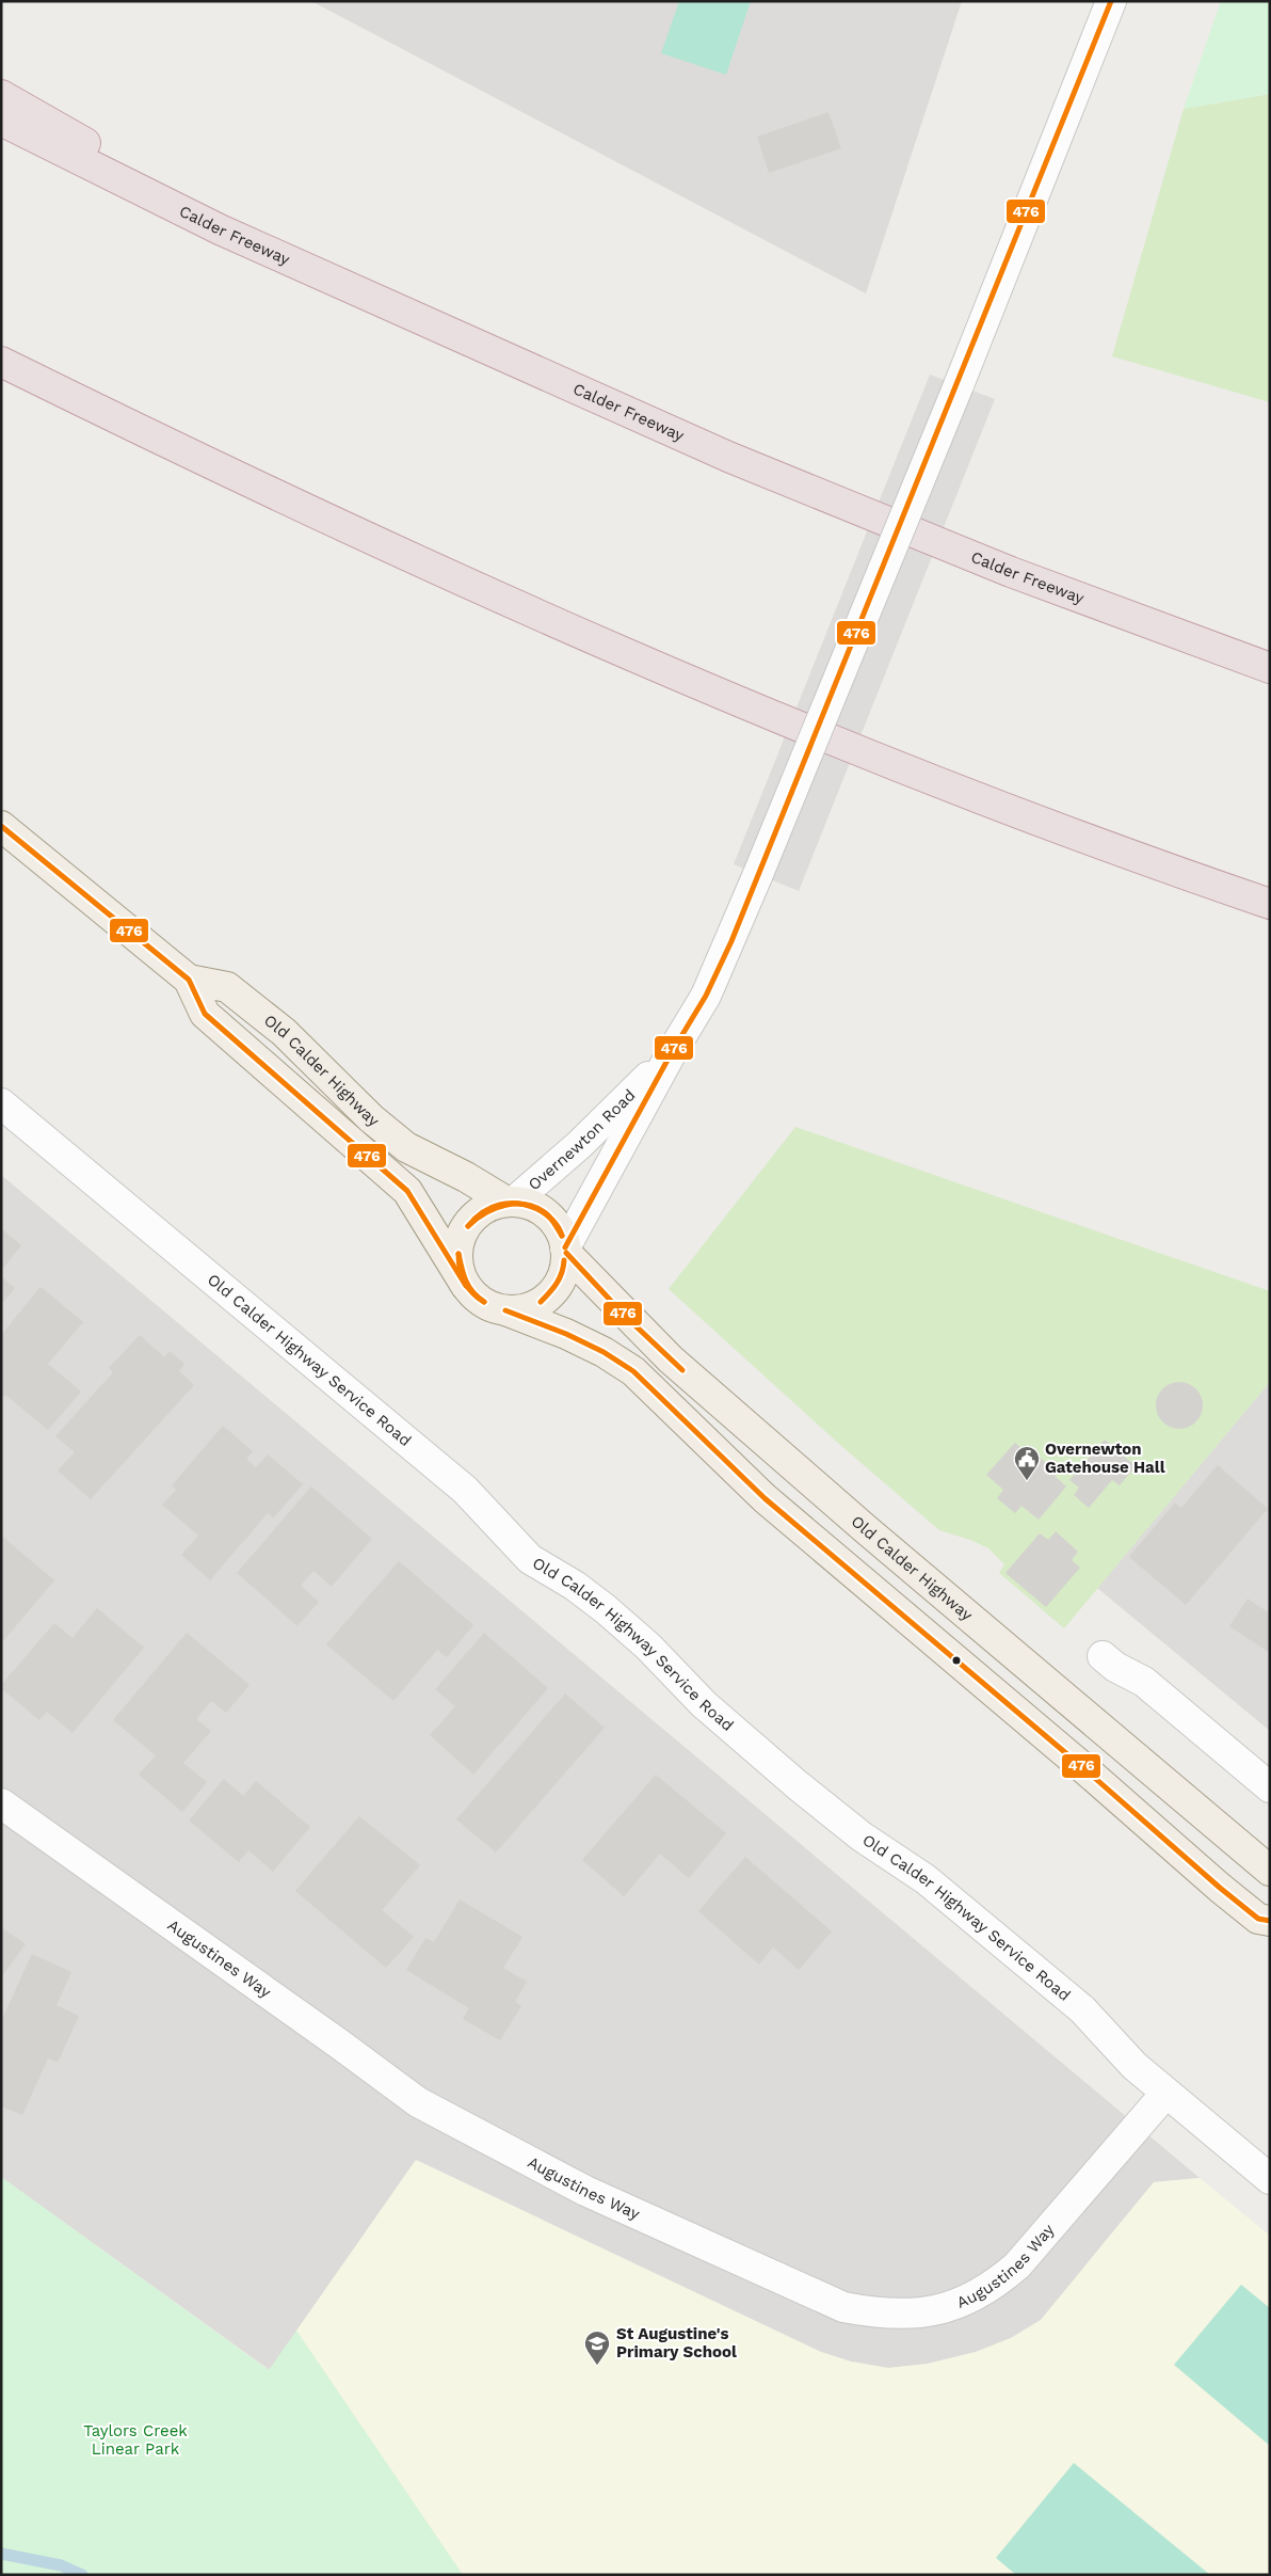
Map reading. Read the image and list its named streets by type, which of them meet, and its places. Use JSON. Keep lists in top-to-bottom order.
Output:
{
  "streets": {
    "highway": ["Calder Freeway"],
    "main road": ["Old Calder Highway"],
    "street": ["Overnewton Road", "Old Calder Highway Service Road", "Augustines Way"]
  },
  "crossings": [
    ["Old Calder Highway", "Overnewton Road"],
    ["Old Calder Highway Service Road", "Augustines Way"]
  ],
  "parks": ["Taylors Creek Linear Park"],
  "places": {
    "public building": ["Overnewton Gatehouse Hall"],
    "school or university": ["St Augustine's Primary School"]
  },
  "lines": ["transit line 476"]
}
